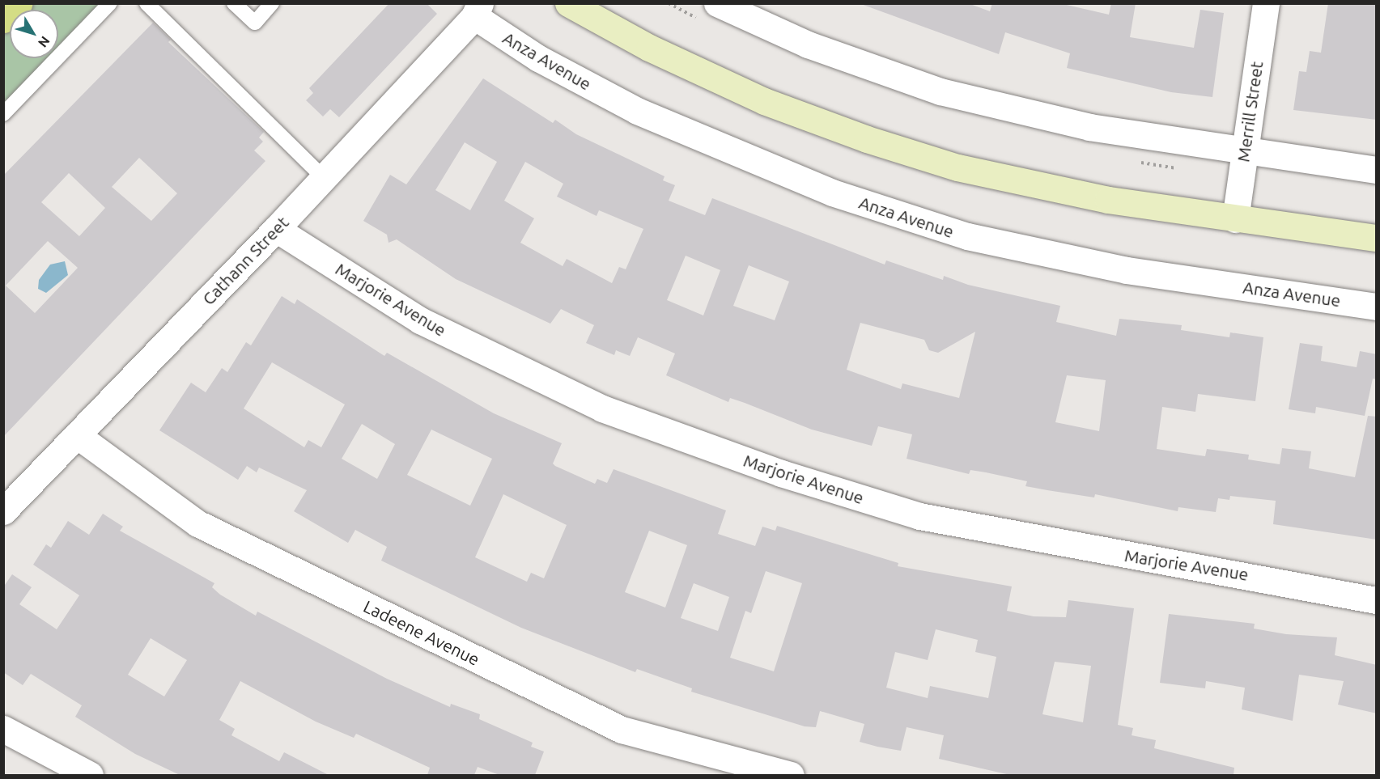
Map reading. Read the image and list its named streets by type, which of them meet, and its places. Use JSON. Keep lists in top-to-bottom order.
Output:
{
  "streets": {
    "street": [
      "Anza Avenue",
      "Merrill Street",
      "Cathann Street",
      "Marjorie Avenue",
      "Ladeene Avenue"
    ]
  },
  "crossings": [
    ["Anza Avenue", "Cathann Street"],
    ["Cathann Street", "Marjorie Avenue"],
    ["Cathann Street", "Ladeene Avenue"]
  ],
  "north": "bottom right"
}
